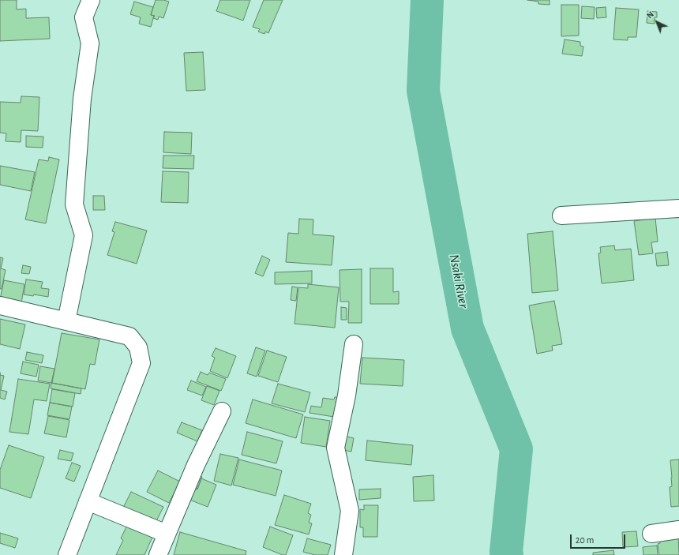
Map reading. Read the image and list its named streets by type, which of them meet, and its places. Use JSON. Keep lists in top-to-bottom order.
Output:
{
  "water": ["Nsaki River"],
  "scale_bar": "20 m",
  "north": "top left"
}
